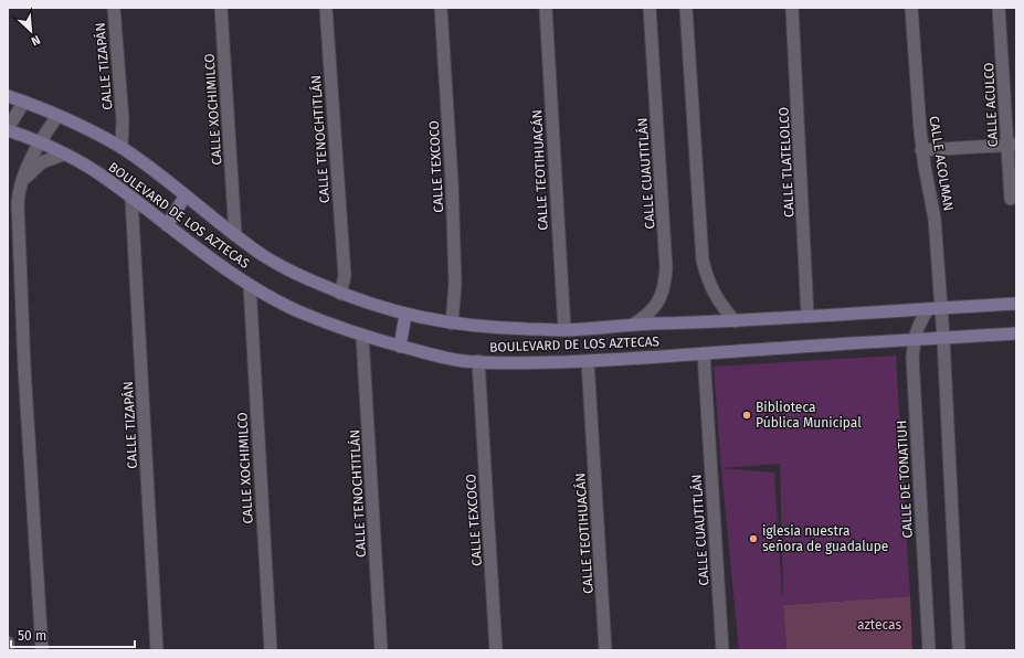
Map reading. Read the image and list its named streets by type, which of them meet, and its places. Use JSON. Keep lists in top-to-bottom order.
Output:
{
  "streets": {
    "main road": ["BOULEVARD DE LOS AZTECAS"],
    "street": [
      "CALLE TIZAPÁN",
      "CALLE ACULCO",
      "CALLE XOCHIMILCO",
      "CALLE TENOCHTITLÁN",
      "CALLE TLATELOLCO",
      "CALLE ACOLMAN",
      "CALLE TEXCOCO",
      "CALLE TEOTIHUACÁN",
      "CALLE CUAUTITLÁN",
      "CALLE DE TONATIUH"
    ]
  },
  "crossings": [
    ["CALLE TIZAPÁN", "BOULEVARD DE LOS AZTECAS"],
    ["CALLE XOCHIMILCO", "BOULEVARD DE LOS AZTECAS"],
    ["CALLE TENOCHTITLÁN", "BOULEVARD DE LOS AZTECAS"],
    ["CALLE TLATELOLCO", "BOULEVARD DE LOS AZTECAS"],
    ["CALLE ACOLMAN", "BOULEVARD DE LOS AZTECAS"],
    ["CALLE TEXCOCO", "BOULEVARD DE LOS AZTECAS"],
    ["CALLE TEOTIHUACÁN", "BOULEVARD DE LOS AZTECAS"],
    ["CALLE CUAUTITLÁN", "BOULEVARD DE LOS AZTECAS"],
    ["BOULEVARD DE LOS AZTECAS", "CALLE DE TONATIUH"]
  ],
  "parks": ["aztecas"],
  "places": ["Biblioteca Pública Municipal", "iglesia nuestra señora de guadalupe"],
  "scale_bar": "50 m",
  "north": "bottom right"
}
